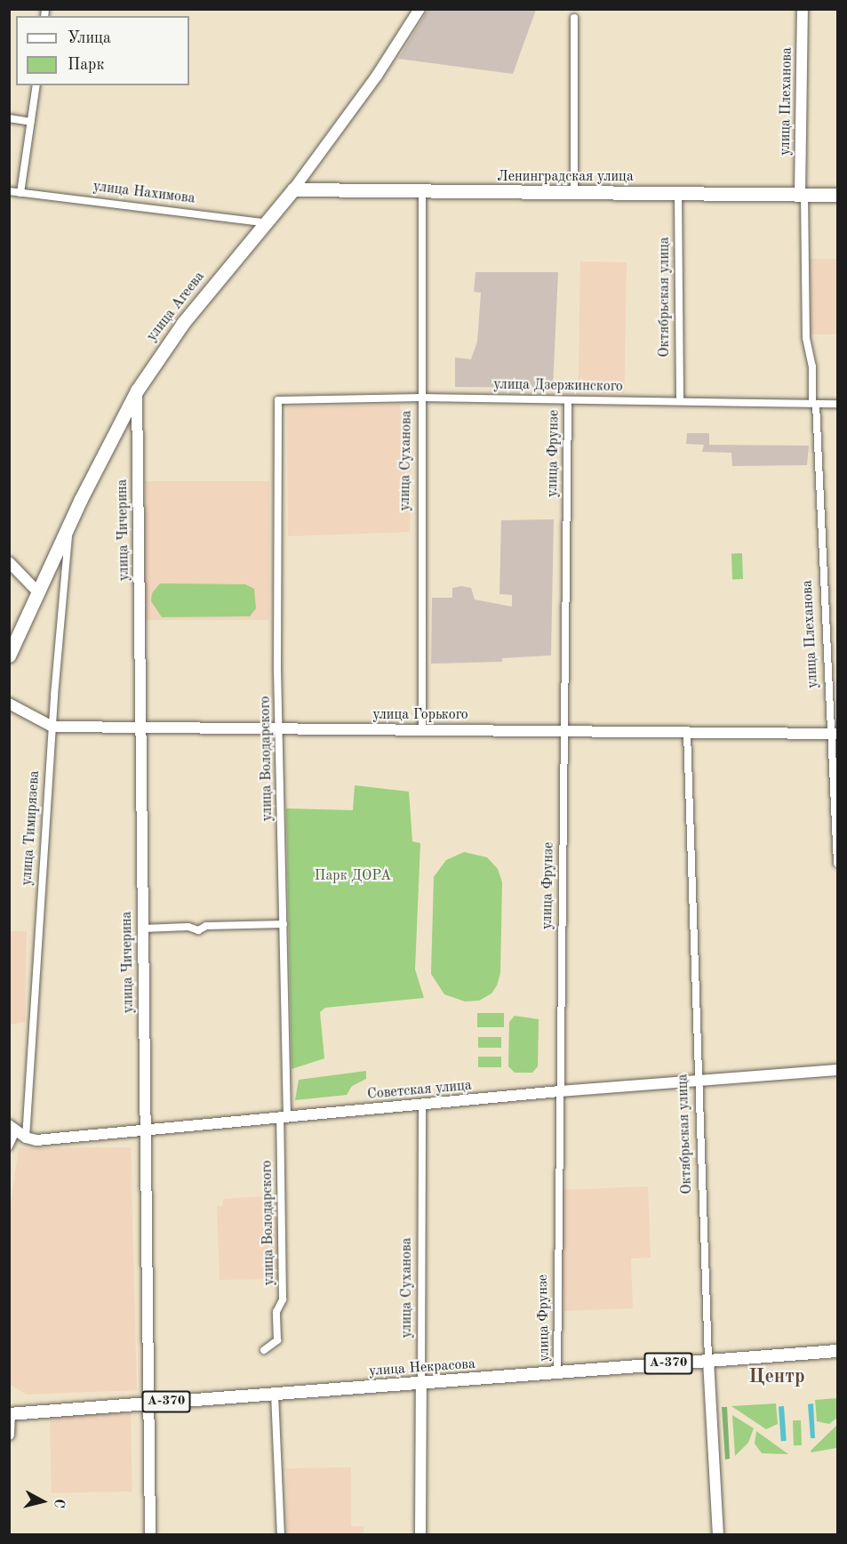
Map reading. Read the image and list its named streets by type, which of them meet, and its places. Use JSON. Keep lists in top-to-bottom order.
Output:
{
  "streets": {
    "highway": ["Ленинградская улица", "улица Агеева"],
    "main road": [
      "улица Плеханова",
      "Октябрьская улица",
      "улица Суханова",
      "улица Чичерина",
      "улица Горького",
      "Советская улица",
      "А-370",
      "улица Некрасова"
    ],
    "street": [
      "улица Нахимова",
      "улица Дзержинского",
      "улица Фрунзе",
      "улица Володарского",
      "улица Тимирязева"
    ]
  },
  "crossings": [
    ["улица Плеханова", "Ленинградская улица"],
    ["улица Плеханова", "улица Дзержинского"],
    ["улица Плеханова", "улица Горького"],
    ["Ленинградская улица", "Октябрьская улица"],
    ["Ленинградская улица", "улица Агеева"],
    ["Ленинградская улица", "улица Суханова"],
    ["улица Нахимова", "улица Агеева"],
    ["Октябрьская улица", "улица Дзержинского"],
    ["Октябрьская улица", "улица Горького"],
    ["Октябрьская улица", "Советская улица"],
    ["Октябрьская улица", "улица Некрасова"],
    ["улица Агеева", "улица Чичерина"],
    ["улица Агеева", "улица Тимирязева"],
    ["улица Дзержинского", "улица Фрунзе"],
    ["улица Дзержинского", "улица Суханова"],
    ["улица Дзержинского", "улица Володарского"],
    ["улица Фрунзе", "улица Горького"],
    ["улица Фрунзе", "Советская улица"],
    ["улица Фрунзе", "улица Некрасова"],
    ["улица Суханова", "улица Горького"],
    ["улица Суханова", "Советская улица"],
    ["улица Суханова", "улица Некрасова"],
    ["улица Чичерина", "улица Горького"],
    ["улица Чичерина", "Советская улица"],
    ["улица Чичерина", "улица Некрасова"],
    ["улица Горького", "улица Володарского"],
    ["улица Горького", "улица Тимирязева"],
    ["улица Володарского", "Советская улица"],
    ["улица Тимирязева", "Советская улица"]
  ],
  "districts": ["Центр"],
  "parks": ["Парк ДОРА"],
  "legend": ["Улица", "Парк"],
  "north": "right"
}
